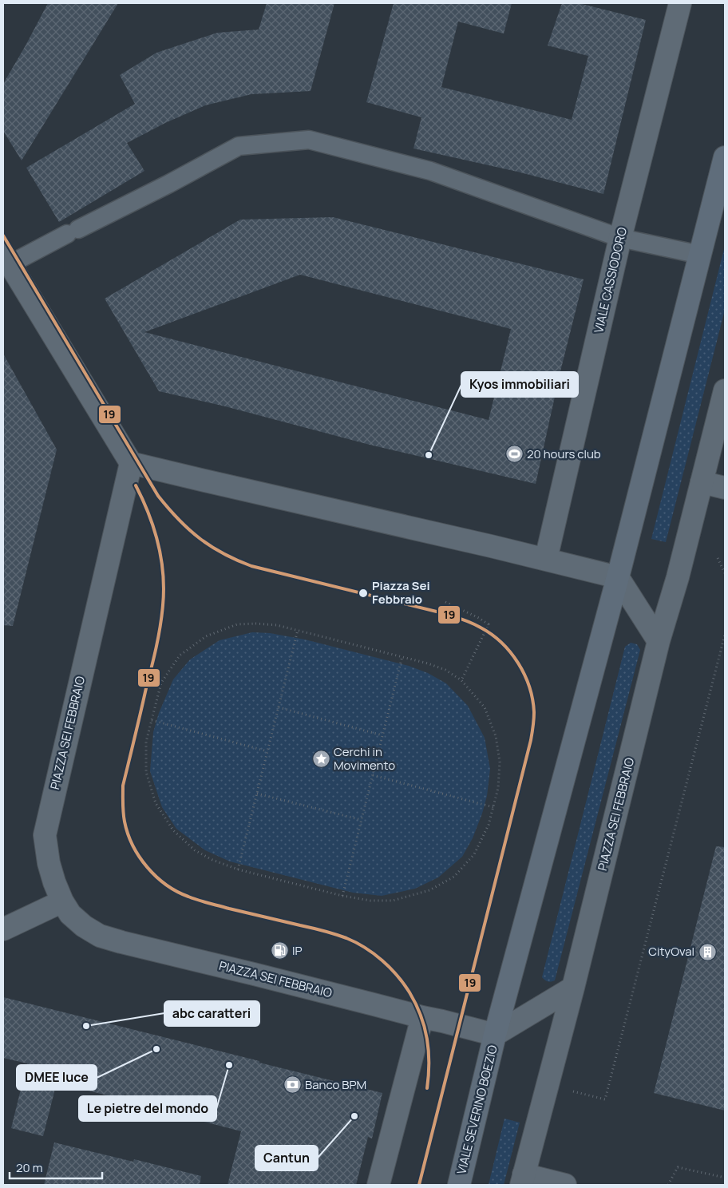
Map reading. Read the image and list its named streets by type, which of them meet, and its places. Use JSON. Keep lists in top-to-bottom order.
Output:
{
  "streets": {
    "main road": ["VIALE SEVERINO BOEZIO"],
    "street": ["VIALE CASSIODORO", "PIAZZA SEI FEBBRAIO"]
  },
  "crossings": [
    ["PIAZZA SEI FEBBRAIO", "VIALE SEVERINO BOEZIO"]
  ],
  "places": {
    "sports": ["20 hours club"],
    "other": [
      "Kyos immobiliari",
      "Piazza Sei Febbraio",
      "abc caratteri",
      "DMEE luce",
      "Le pietre del mondo",
      "Cantun"
    ],
    "place": ["Cerchi in Movimento"],
    "fuel station": ["IP"],
    "building": ["CityOval"],
    "bank": ["Banco BPM"]
  },
  "lines": ["transit line 19"],
  "scale_bar": "20 m"
}
